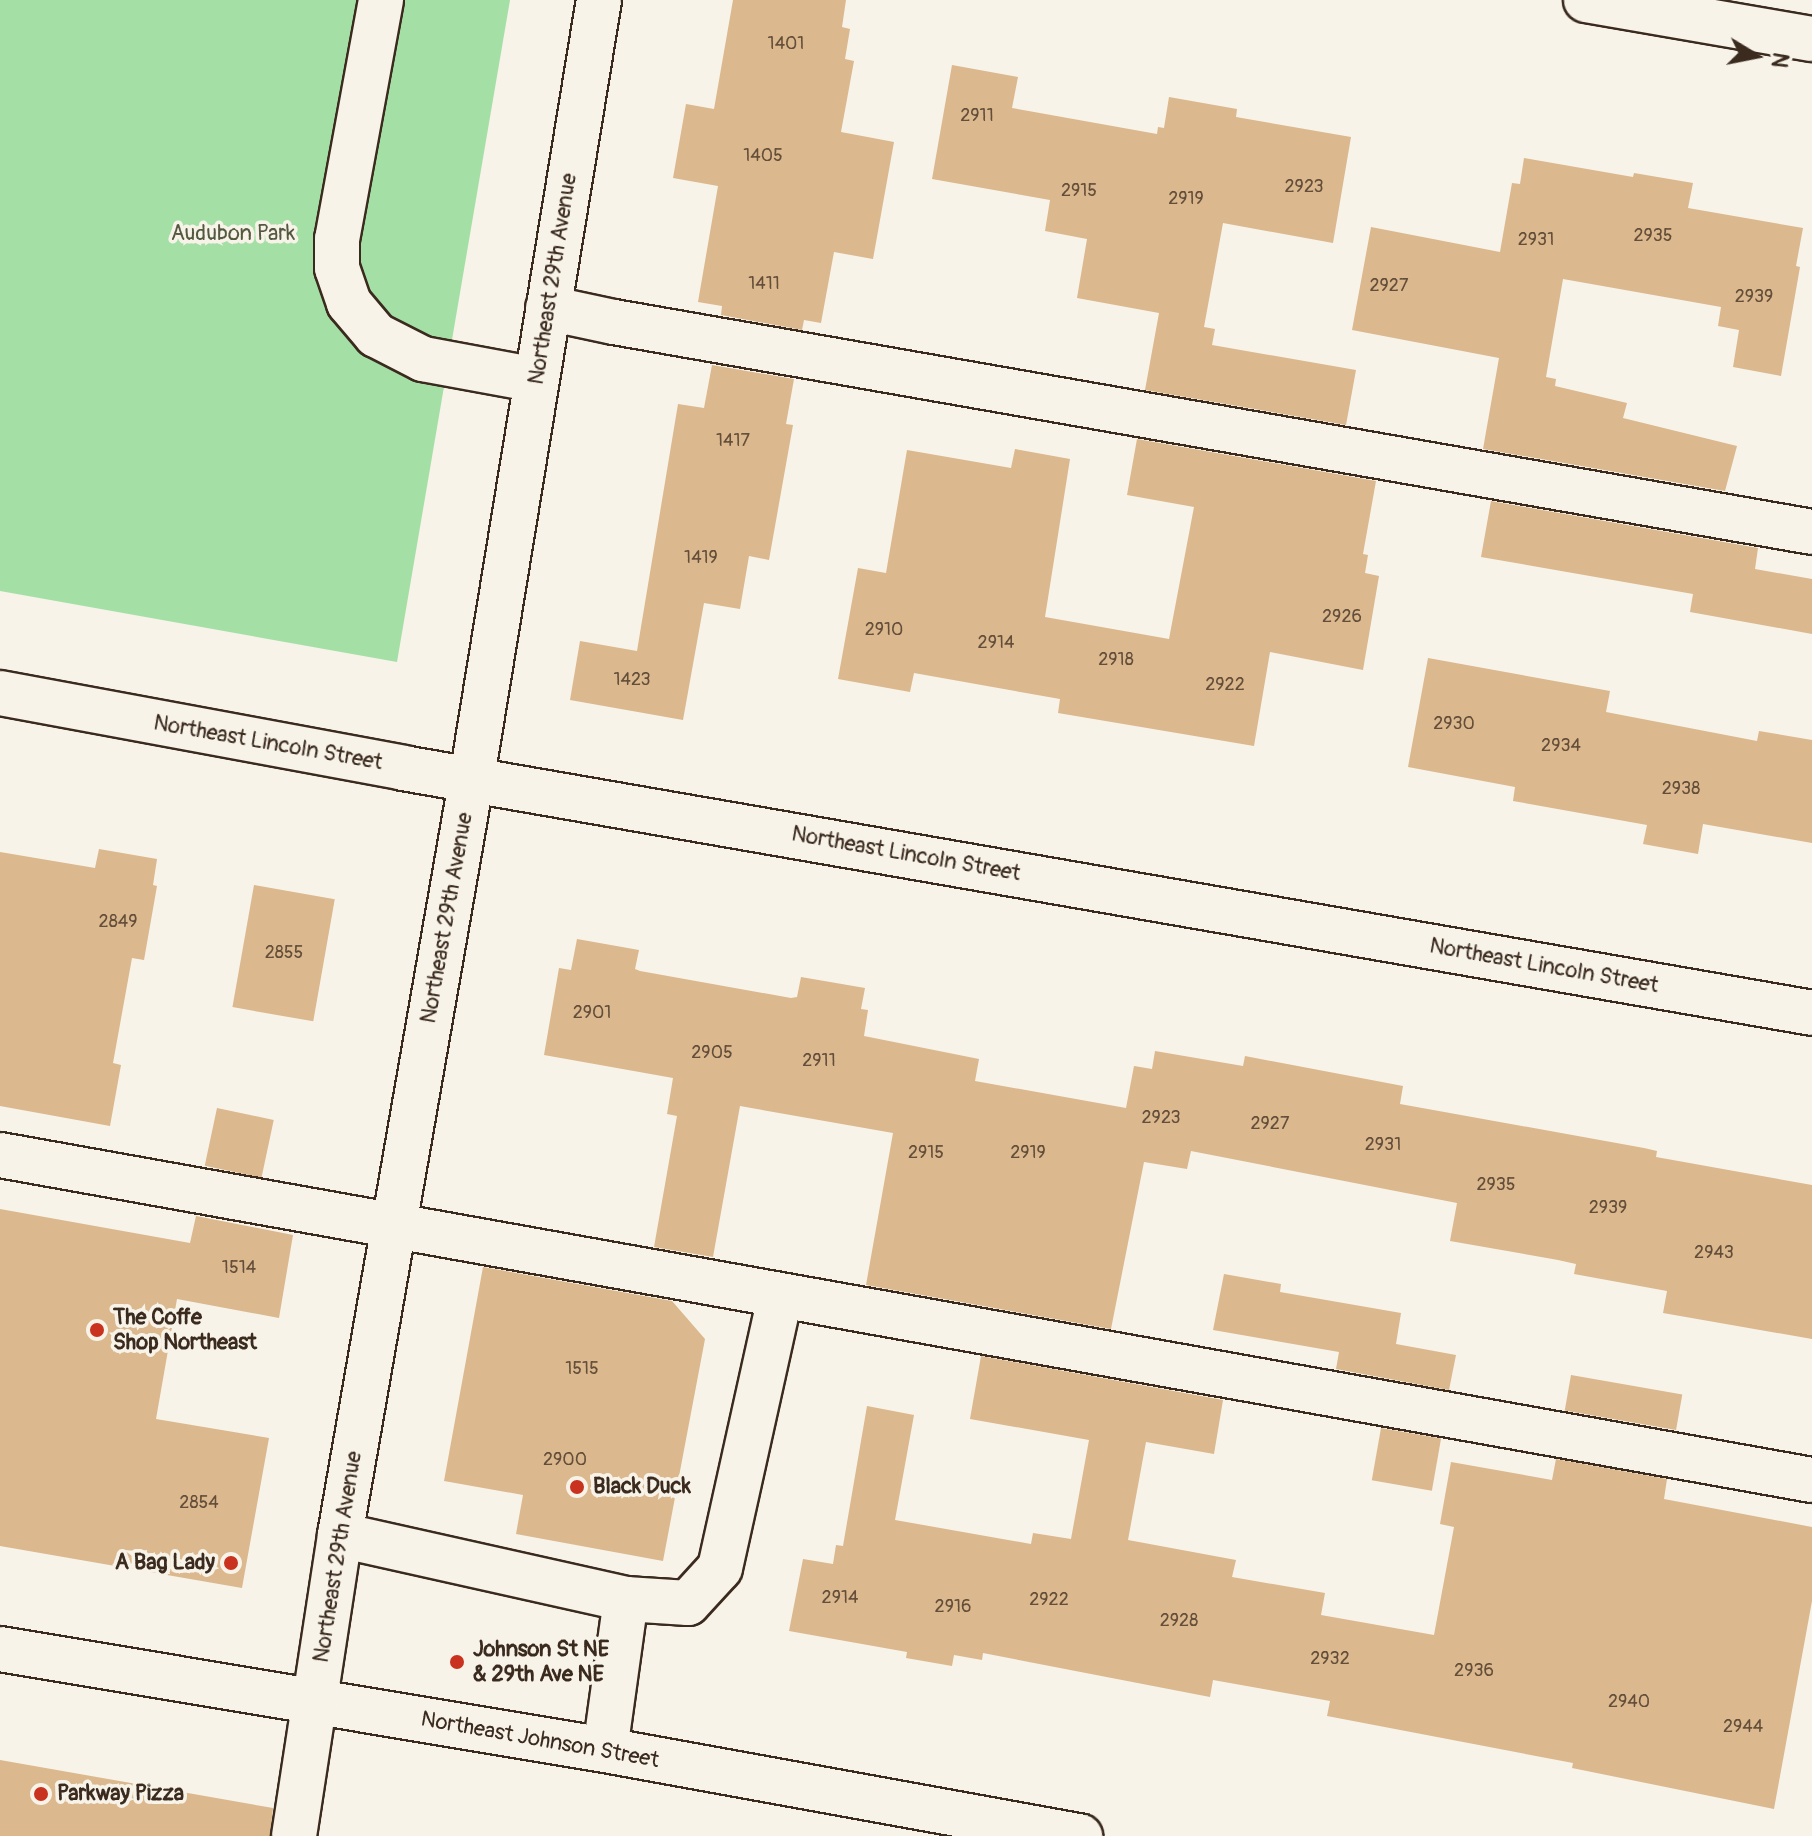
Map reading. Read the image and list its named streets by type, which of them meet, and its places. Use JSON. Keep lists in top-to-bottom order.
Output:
{
  "streets": {
    "street": ["Northeast 29th Avenue", "Northeast Lincoln Street", "Northeast Johnson Street"]
  },
  "crossings": [
    ["Northeast 29th Avenue", "Northeast Lincoln Street"],
    ["Northeast 29th Avenue", "Northeast Johnson Street"]
  ],
  "parks": ["Audubon Park"],
  "places": [
    "The Coffe Shop Northeast",
    "Black Duck",
    "A Bag Lady",
    "Johnson St NE & 29th Ave NE",
    "Parkway Pizza"
  ],
  "house_numbers": [
    "1401",
    "2911",
    "1405",
    "2923",
    "2915",
    "2919",
    "2935",
    "2931",
    "1411",
    "2927",
    "2939",
    "1417",
    "1419",
    "2926",
    "2910",
    "2914",
    "2918",
    "1423",
    "2922",
    "2930",
    "2934",
    "2938",
    "2849",
    "2855",
    "2901",
    "2905",
    "2911",
    "2923",
    "2927",
    "2931",
    "2915",
    "2919",
    "2935",
    "2939",
    "2943",
    "1514",
    "1515",
    "2900",
    "2854",
    "2914",
    "2922",
    "2916",
    "2928",
    "2932",
    "2936",
    "2940",
    "2944"
  ],
  "north": "right"
}
